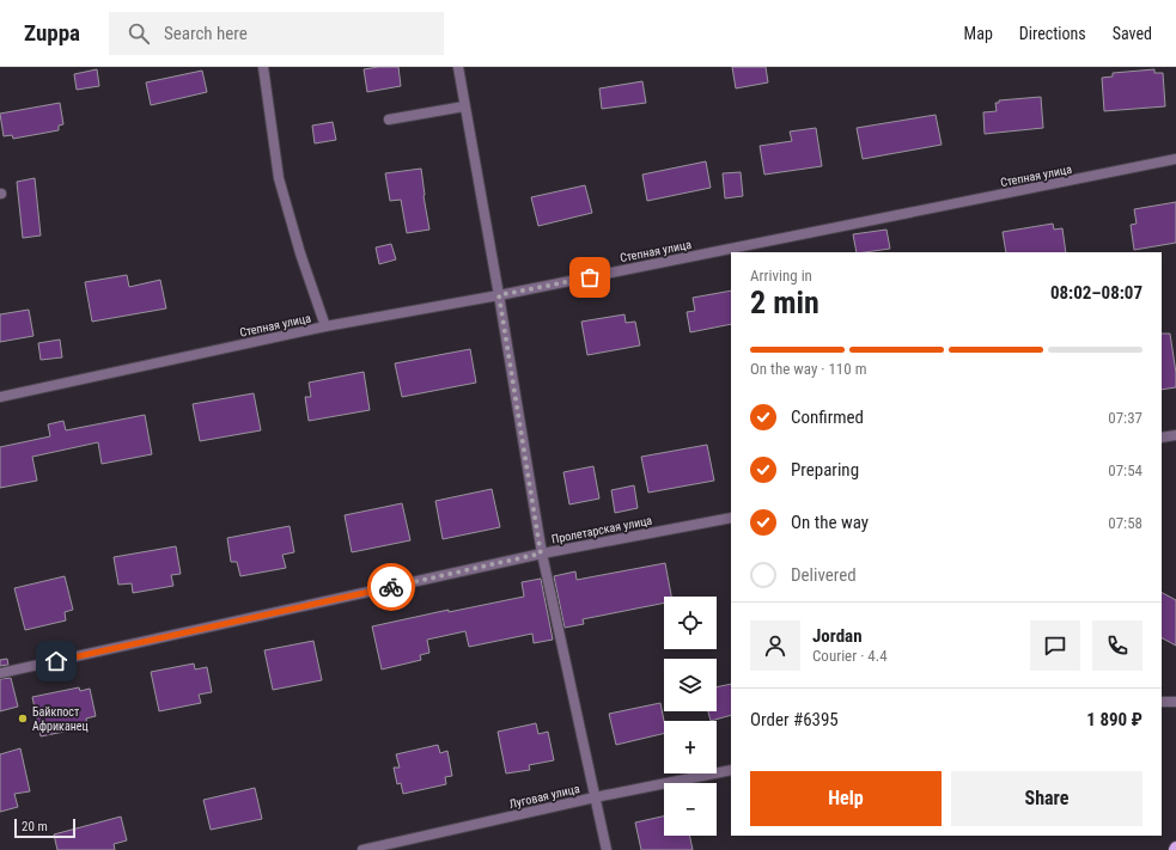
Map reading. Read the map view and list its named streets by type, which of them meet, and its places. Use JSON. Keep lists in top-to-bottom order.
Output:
{
  "streets": {
    "street": ["Степная улица", "Пролетарская улица", "Луговая улица"]
  },
  "places": ["Байкпост Африканец"],
  "scale_bar": "20 m",
  "page": {
    "header": "Zuppa",
    "search": "Search here",
    "nav": ["Map", "Directions", "Saved"],
    "heading": ["2 min", "Arriving in", "08:02–08:07"],
    "panel": [
      "Jordan",
      "Courier · 4.4",
      "Order #6395",
      "1 890 ₽"
    ],
    "bar": "On the way · 110 m",
    "list": [
      ["Confirmed", "07:37"],
      ["Preparing", "07:54"],
      ["On the way", "07:58"],
      "Delivered"
    ],
    "map_buttons": ["+", "−"],
    "buttons": ["Help", "Share"],
    "scale": "20 m"
  }
}
